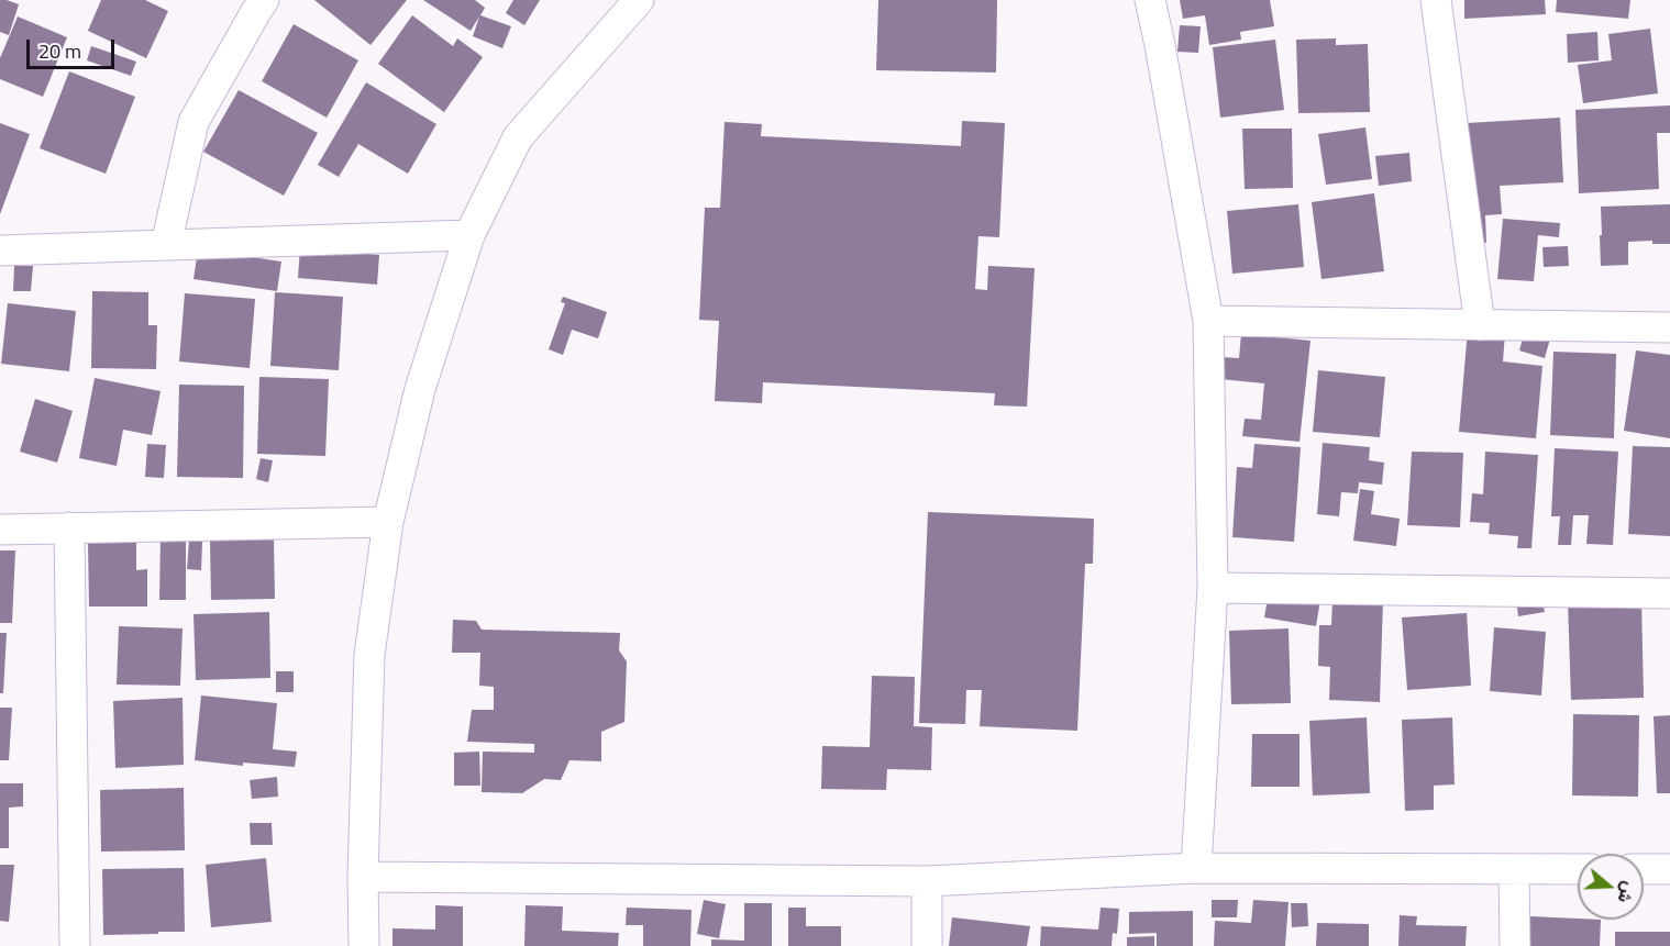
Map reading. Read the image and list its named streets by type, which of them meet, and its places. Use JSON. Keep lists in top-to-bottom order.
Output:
{
  "scale_bar": "20 m",
  "north": "right"
}
